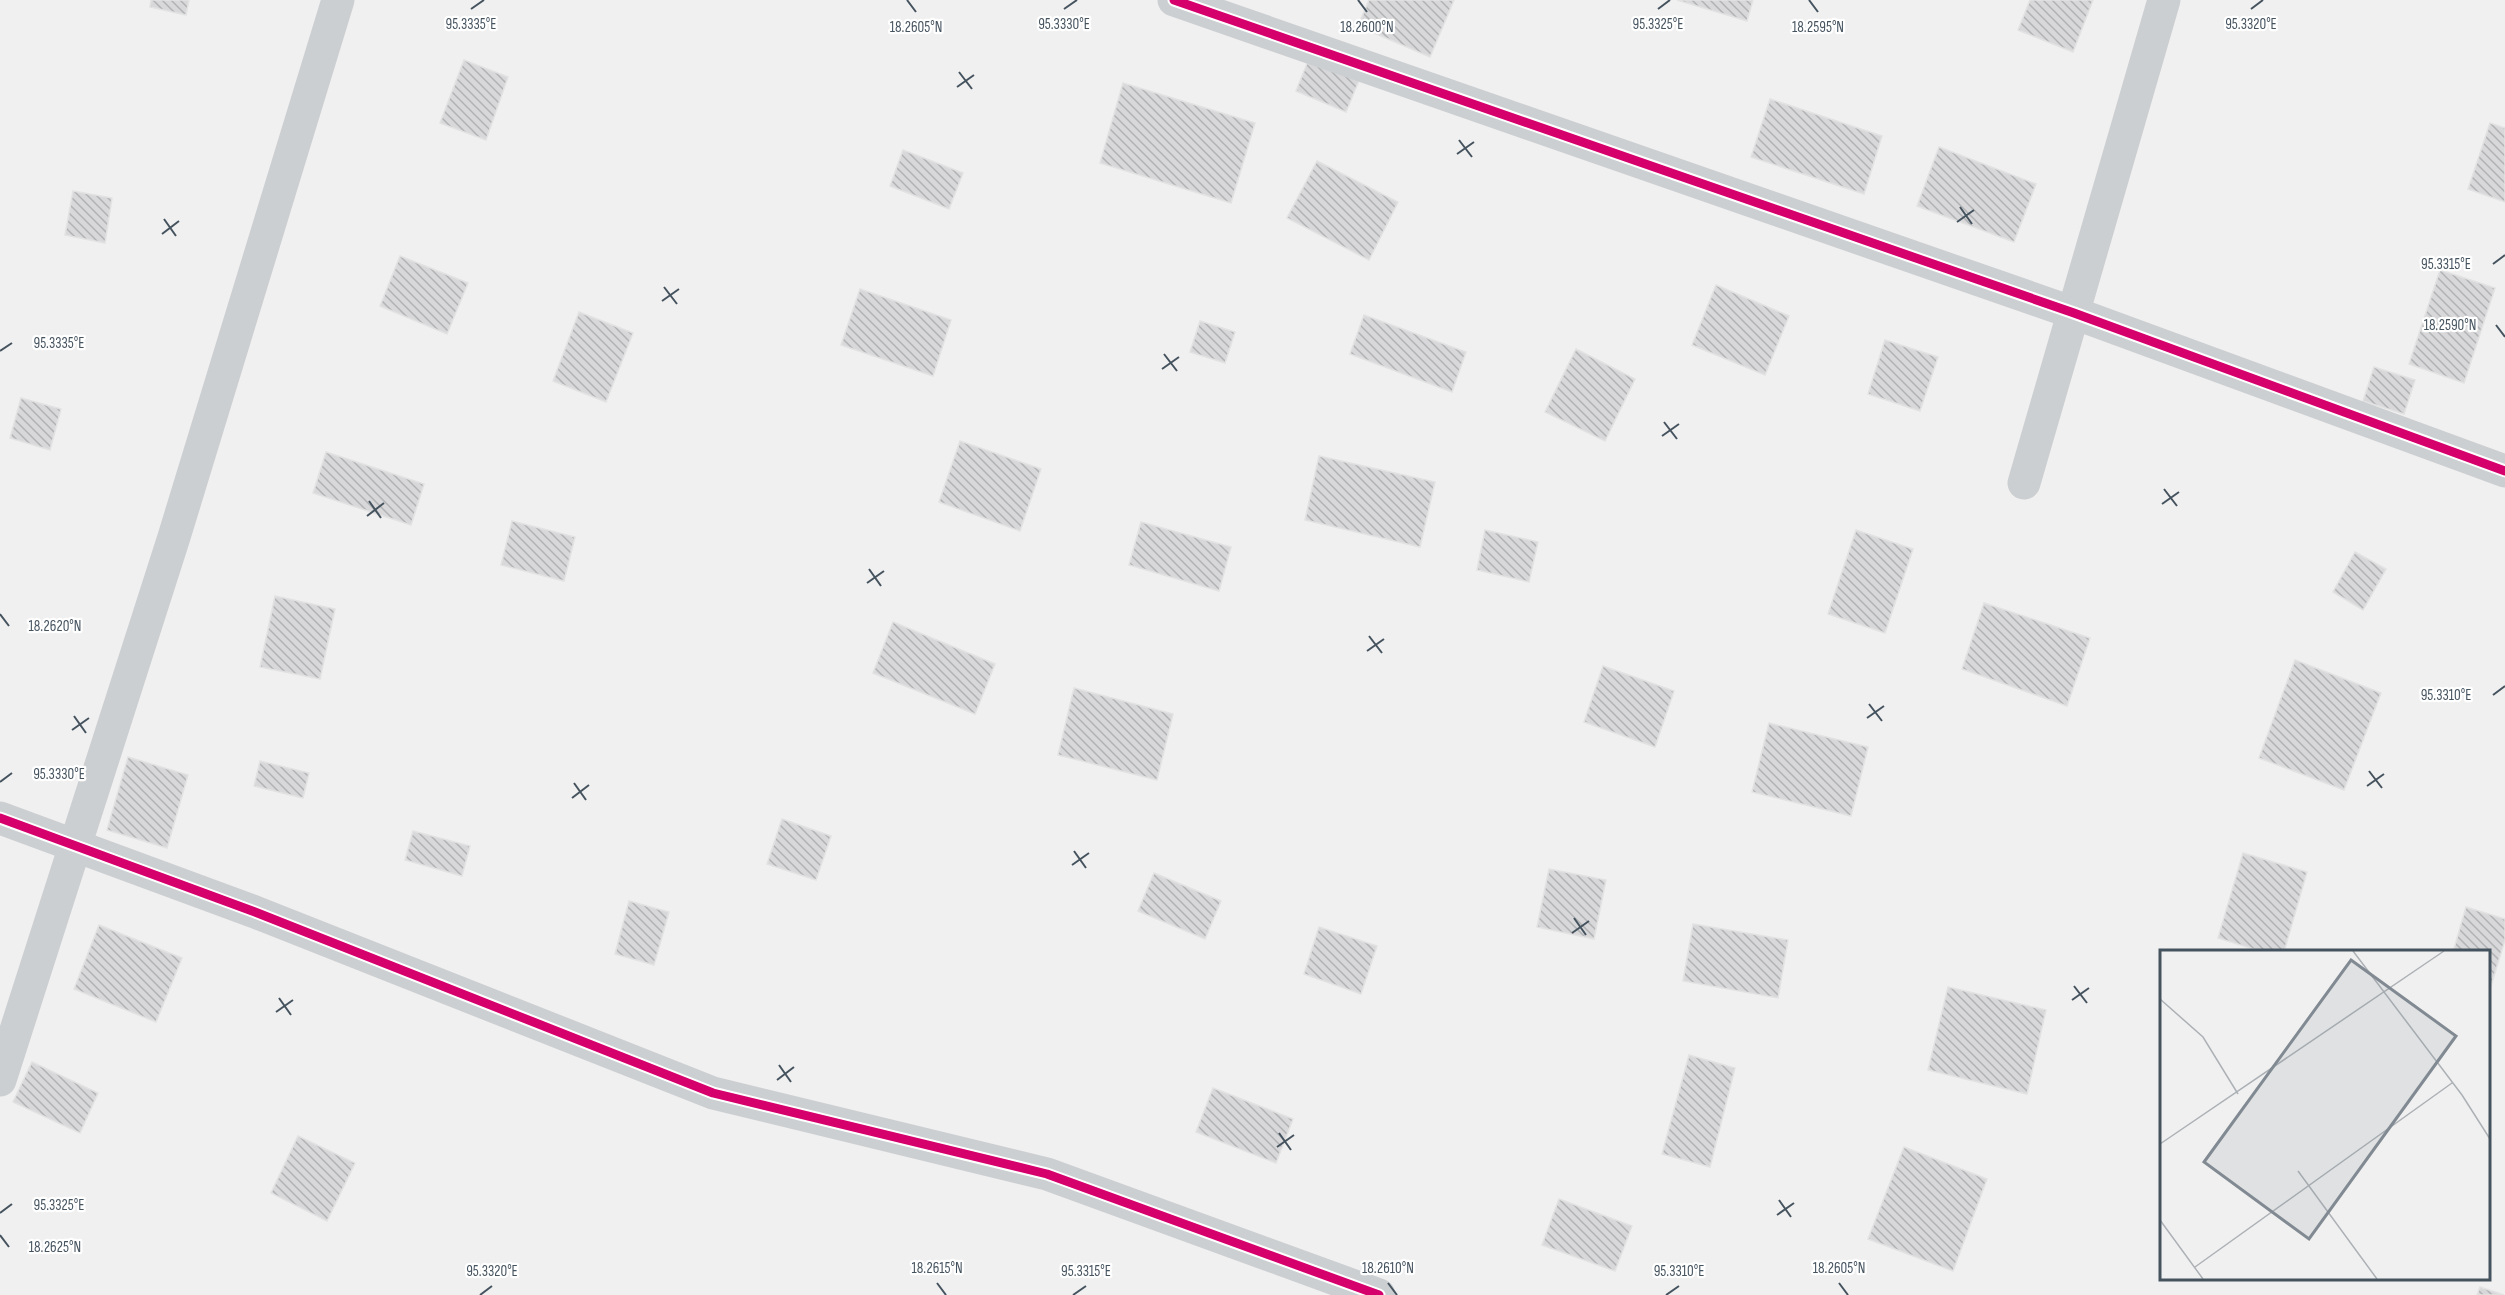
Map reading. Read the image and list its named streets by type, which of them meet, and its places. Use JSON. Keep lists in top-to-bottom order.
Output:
{
  "coordinates": [
    "95.3335°E",
    "95.3330°E",
    "95.3325°E",
    "95.3320°E",
    "18.2605°N",
    "18.2600°N",
    "18.2595°N",
    "95.3315°E",
    "18.2590°N",
    "18.2620°N",
    "95.3310°E",
    "18.2625°N",
    "18.2615°N",
    "18.2610°N"
  ]
}
